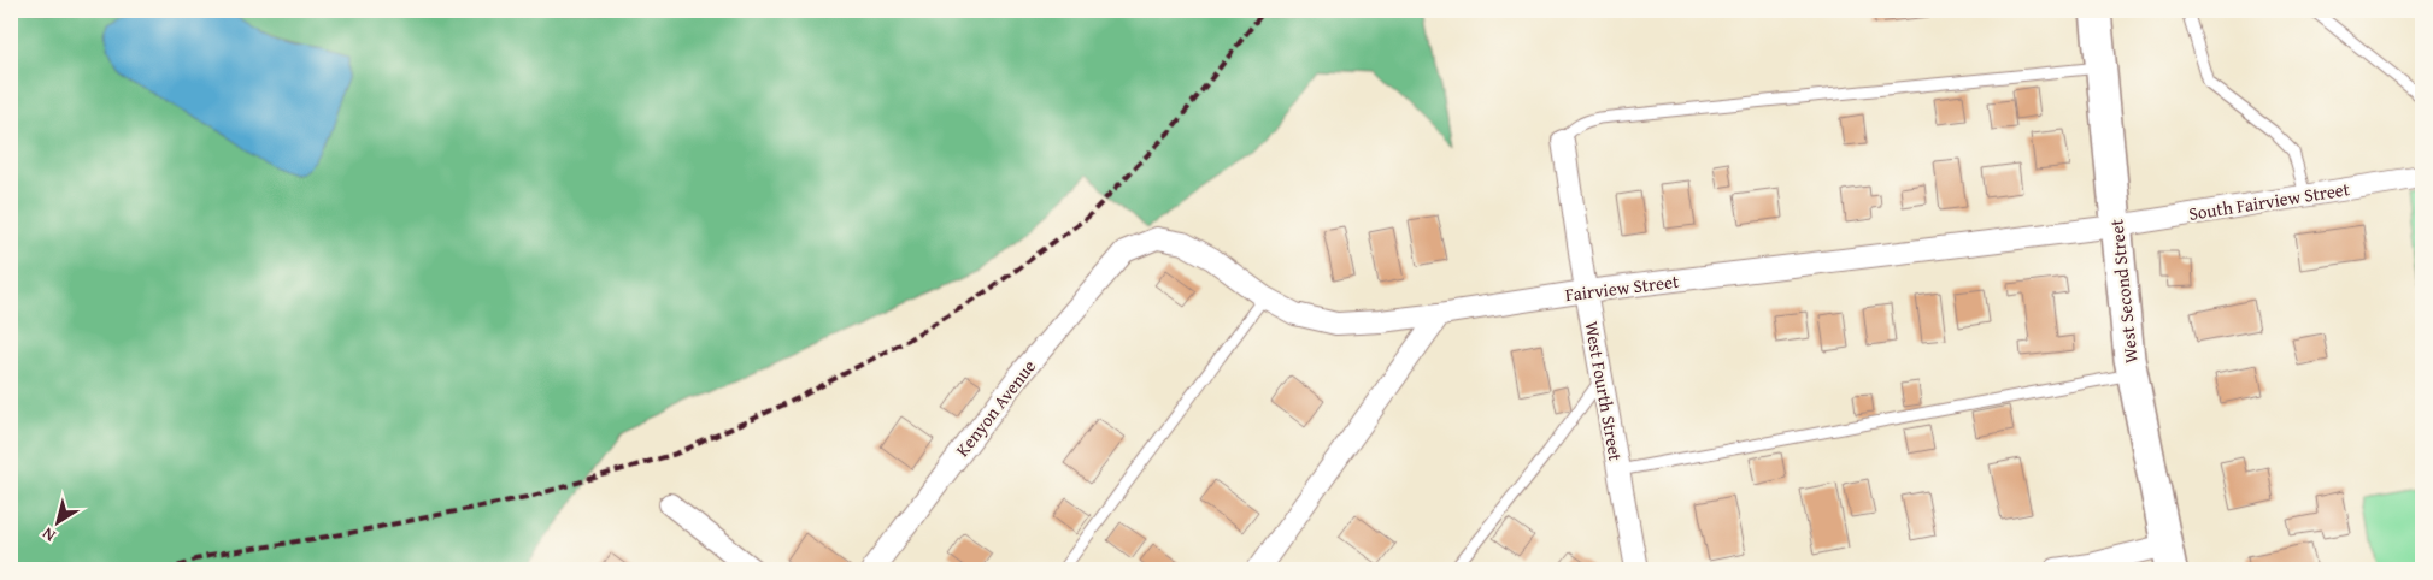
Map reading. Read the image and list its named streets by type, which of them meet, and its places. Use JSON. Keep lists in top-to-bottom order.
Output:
{
  "streets": {
    "main road": ["West Second Street"],
    "street": [
      "South Fairview Street",
      "Fairview Street",
      "West Fourth Street",
      "Kenyon Avenue"
    ]
  },
  "crossings": [
    ["South Fairview Street", "Fairview Street"],
    ["South Fairview Street", "West Second Street"],
    ["Fairview Street", "West Second Street"],
    ["Fairview Street", "West Fourth Street"],
    ["Fairview Street", "Kenyon Avenue"]
  ],
  "north": "bottom left"
}
